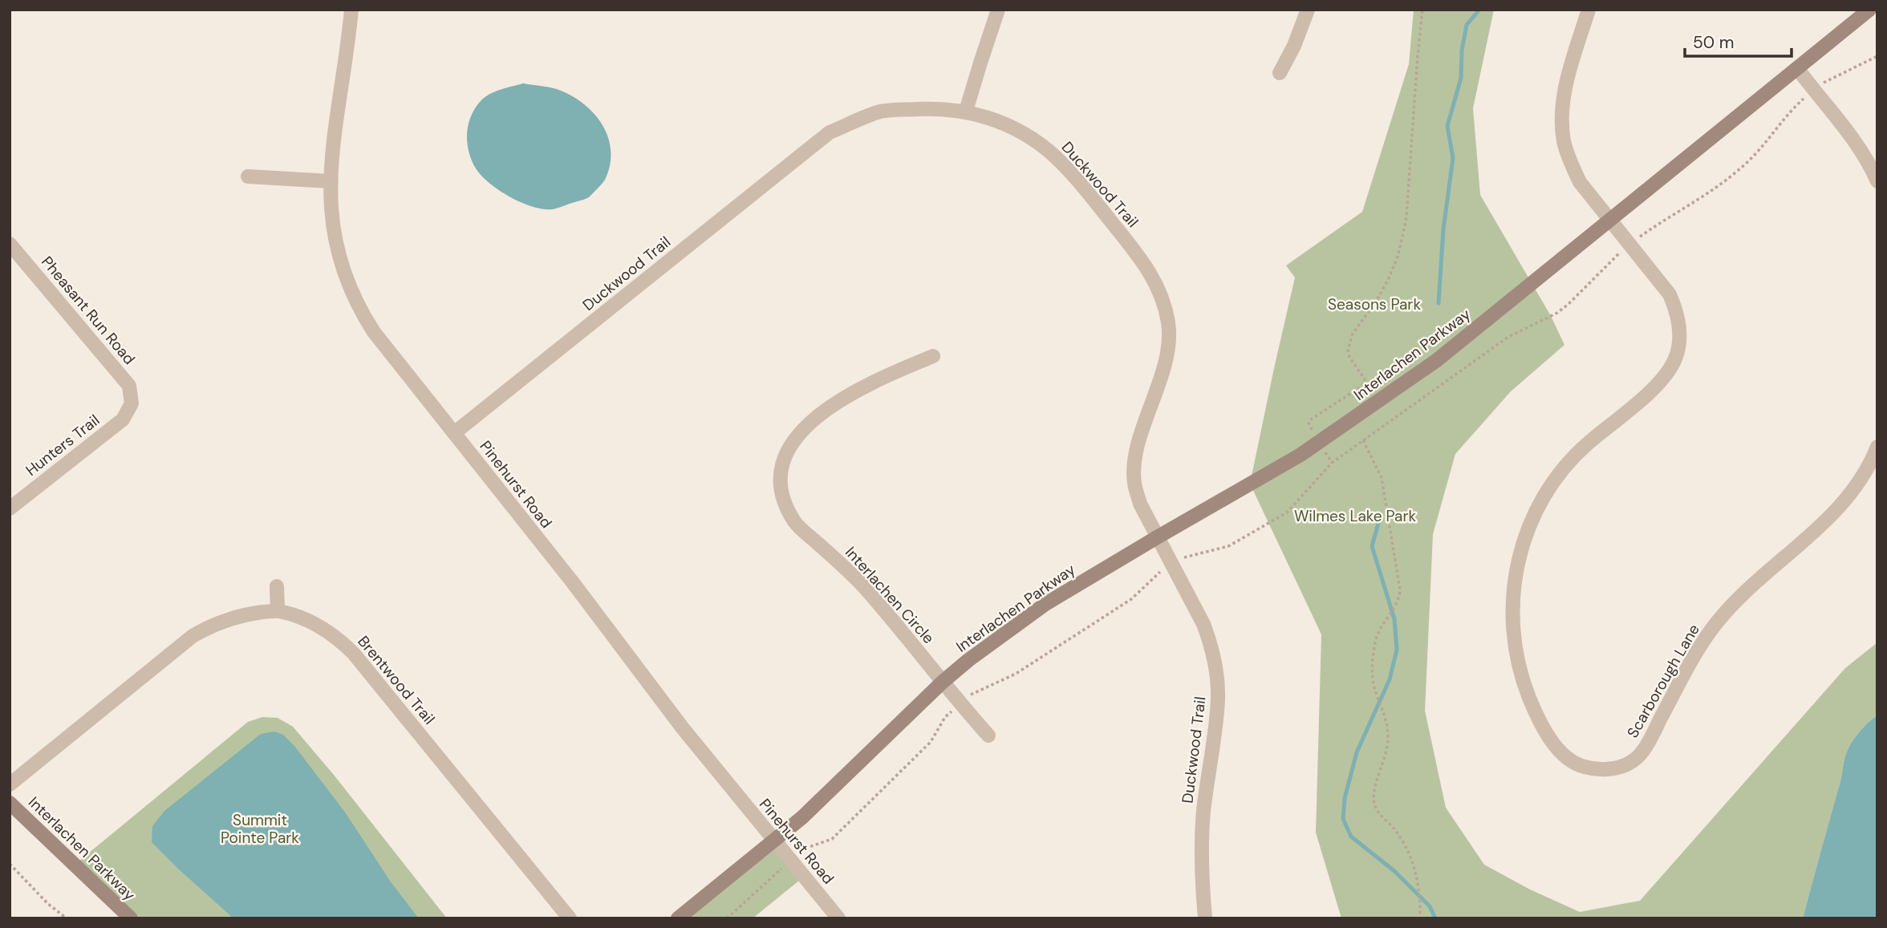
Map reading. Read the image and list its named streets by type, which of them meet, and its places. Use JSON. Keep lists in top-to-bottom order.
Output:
{
  "streets": {
    "street": [
      "Duckwood Trail",
      "Pheasant Run Road",
      "Interlachen Parkway",
      "Hunters Trail",
      "Pinehurst Road",
      "Interlachen Circle",
      "Brentwood Trail",
      "Scarborough Lane"
    ]
  },
  "crossings": [
    ["Duckwood Trail", "Interlachen Parkway"],
    ["Duckwood Trail", "Pinehurst Road"],
    ["Pheasant Run Road", "Hunters Trail"],
    ["Interlachen Parkway", "Pinehurst Road"],
    ["Interlachen Parkway", "Interlachen Circle"],
    ["Interlachen Parkway", "Scarborough Lane"]
  ],
  "parks": ["Seasons Park", "Wilmes Lake Park", "Summit Pointe Park"],
  "scale_bar": "50 m"
}
